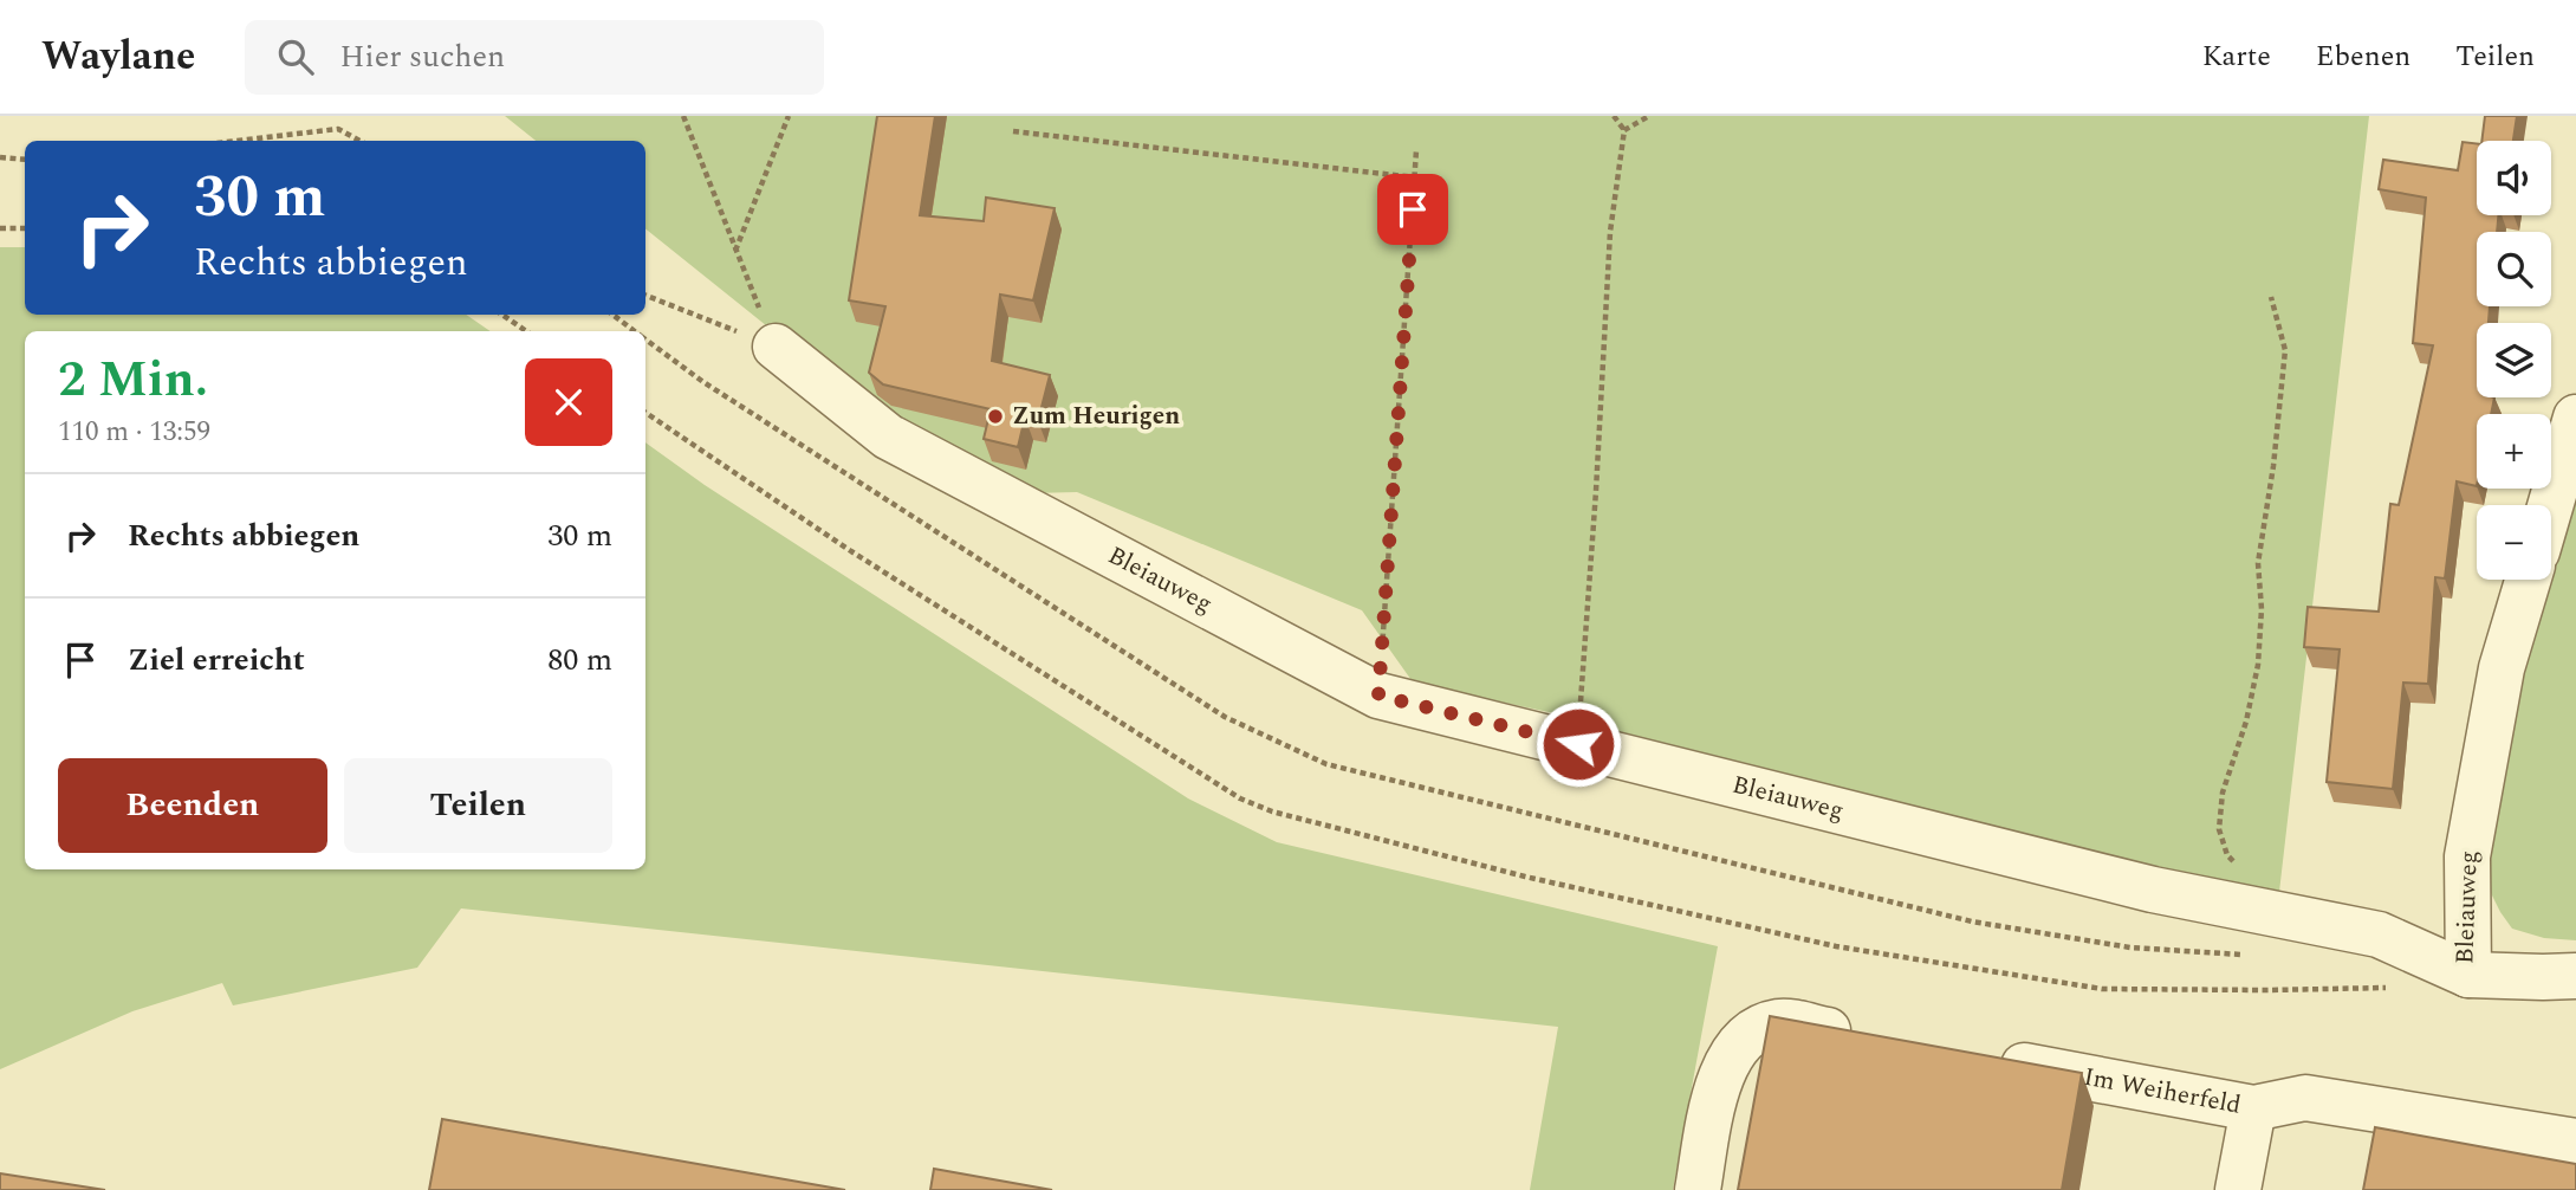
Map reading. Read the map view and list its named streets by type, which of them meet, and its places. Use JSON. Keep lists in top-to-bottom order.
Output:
{
  "streets": {
    "street": ["Bleiauweg", "Im Weiherfeld"]
  },
  "places": ["Zum Heurigen"],
  "page": {
    "header": "Waylane",
    "search": "Hier suchen",
    "nav": ["Karte", "Ebenen", "Teilen"],
    "map_buttons": ["+", "−"],
    "turn": ["30 m", "Rechts abbiegen"],
    "heading": ["2 Min.", "110 m · 13:59"],
    "list": [
      {
        "name": "Rechts abbiegen",
        "value": "30 m"
      },
      {
        "name": "Ziel erreicht",
        "value": "80 m"
      }
    ],
    "buttons": ["Beenden", "Teilen"]
  }
}
